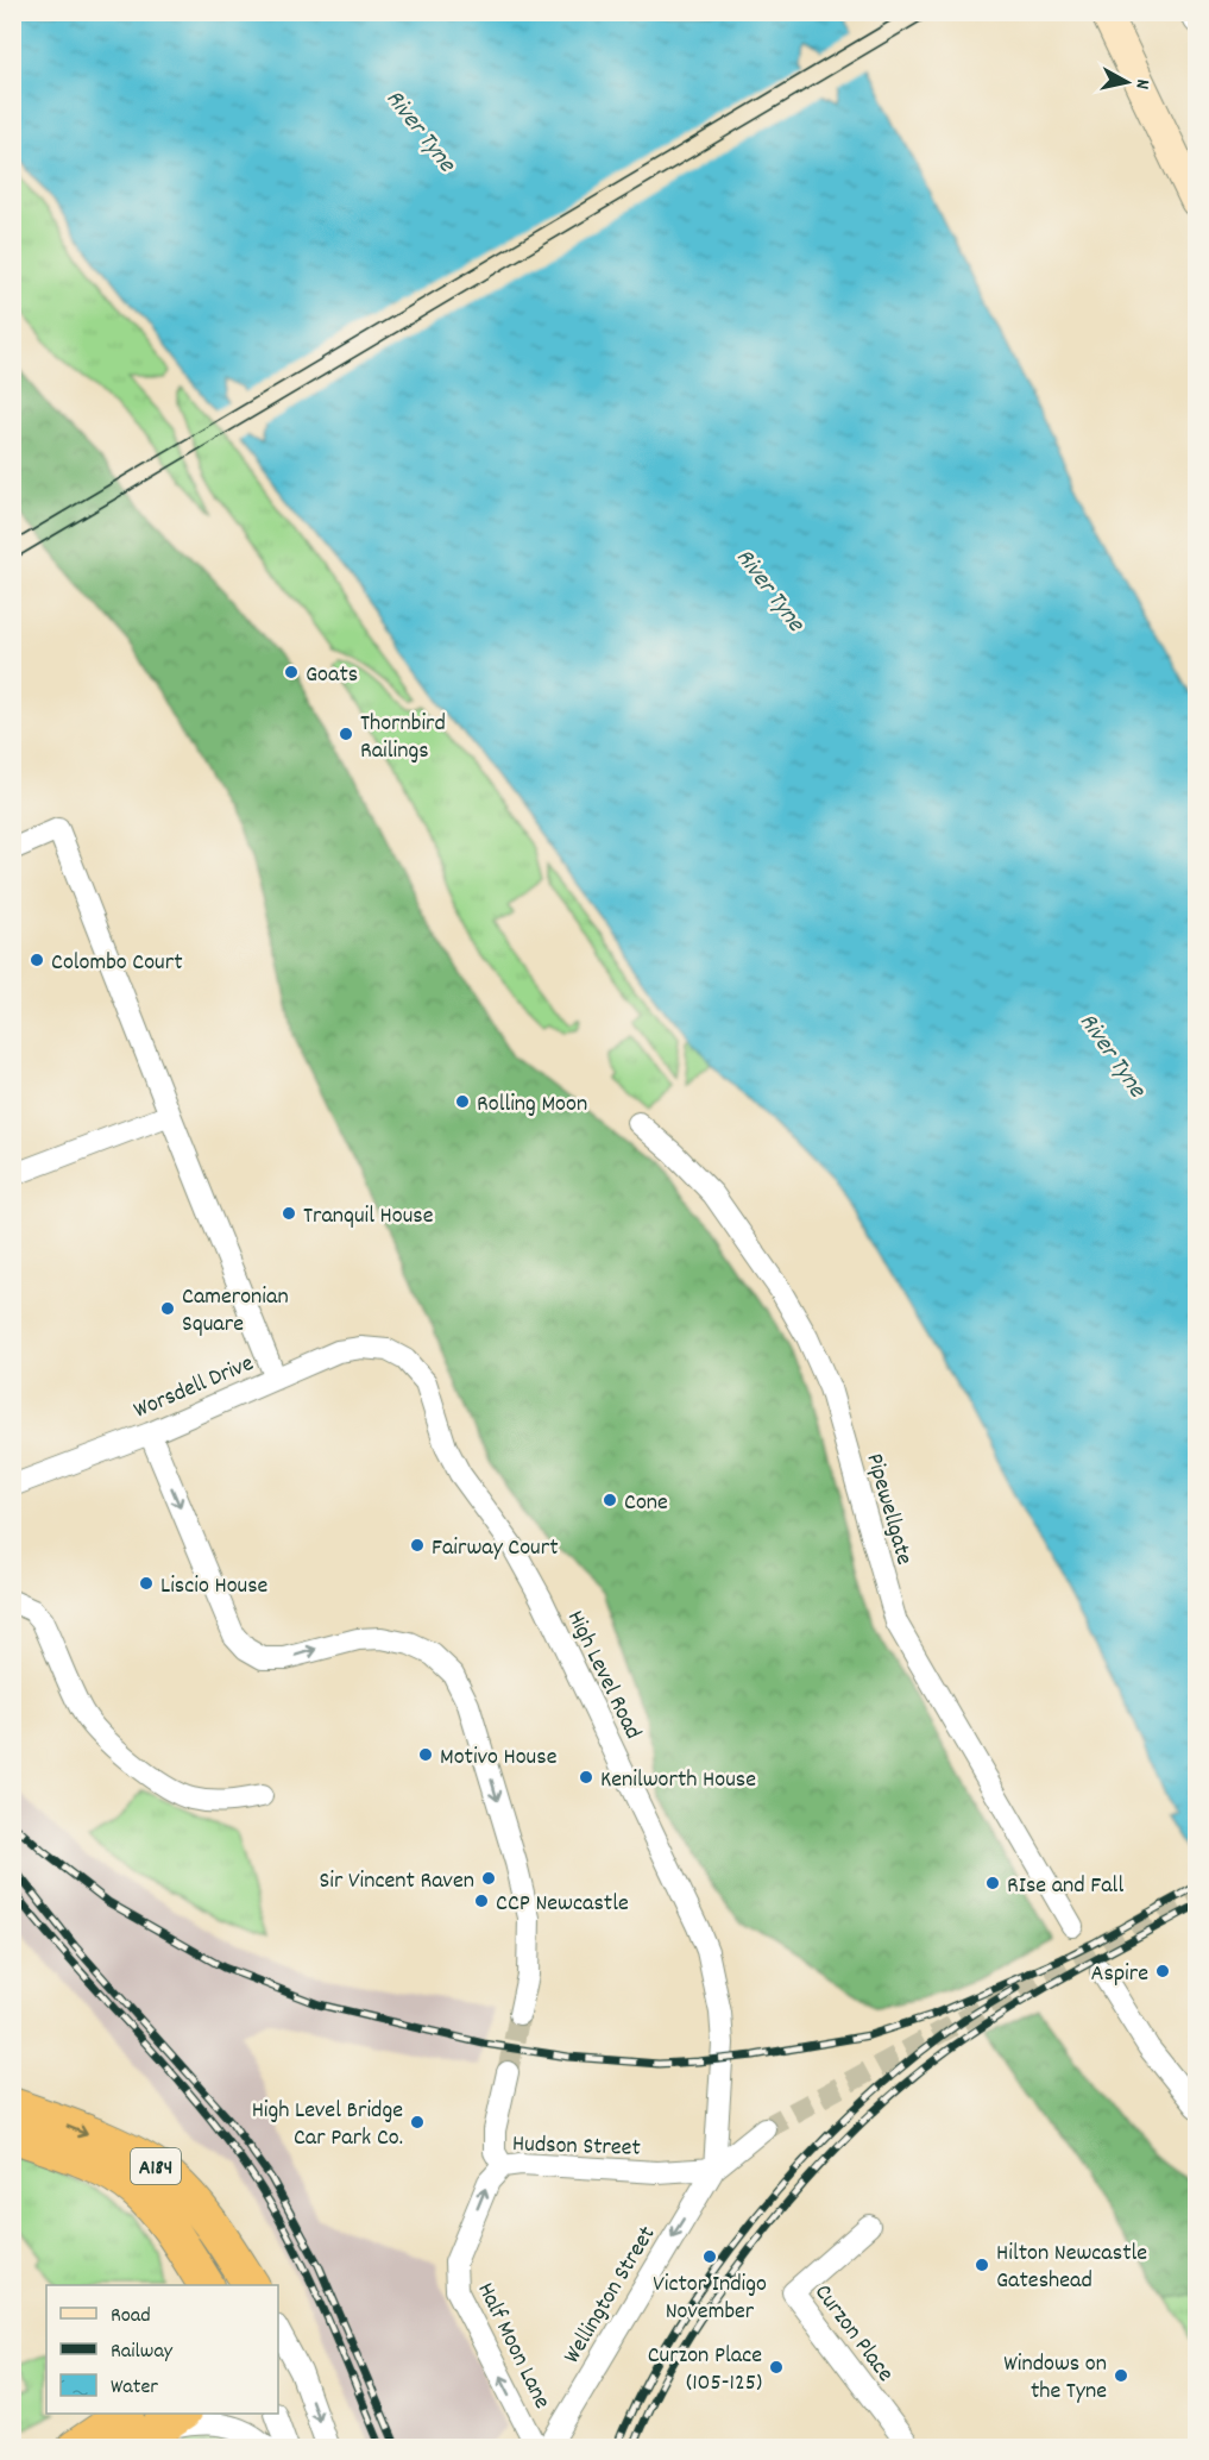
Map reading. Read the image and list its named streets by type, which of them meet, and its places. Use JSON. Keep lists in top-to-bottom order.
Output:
{
  "streets": {
    "highway": ["A184"],
    "street": [
      "Worsdell Drive",
      "Pipewellgate",
      "High Level Road",
      "Hudson Street",
      "Wellington Street",
      "Curzon Place",
      "Half Moon Lane"
    ]
  },
  "crossings": [
    ["Worsdell Drive", "High Level Road"],
    ["High Level Road", "Hudson Street"],
    ["High Level Road", "Wellington Street"],
    ["Hudson Street", "Wellington Street"],
    ["Hudson Street", "Half Moon Lane"]
  ],
  "one_way": ["Wellington Street"],
  "water": ["River Tyne"],
  "places": [
    "Goats",
    "Thornbird Railings",
    "Colombo Court",
    "Rolling Moon",
    "Tranquil House",
    "Cameronian Square",
    "Cone",
    "Fairway Court",
    "Liscio House",
    "Motivo House",
    "Kenilworth House",
    "Sir Vincent Raven",
    "RIse and Fall",
    "CCP Newcastle",
    "Aspire",
    "High Level Bridge Car Park Co.",
    "Victor Indigo November",
    "Hilton Newcastle Gateshead",
    "Curzon Place (105-125)",
    "Windows on the Tyne"
  ],
  "legend": ["Road", "Railway", "Water"],
  "north": "right"
}
